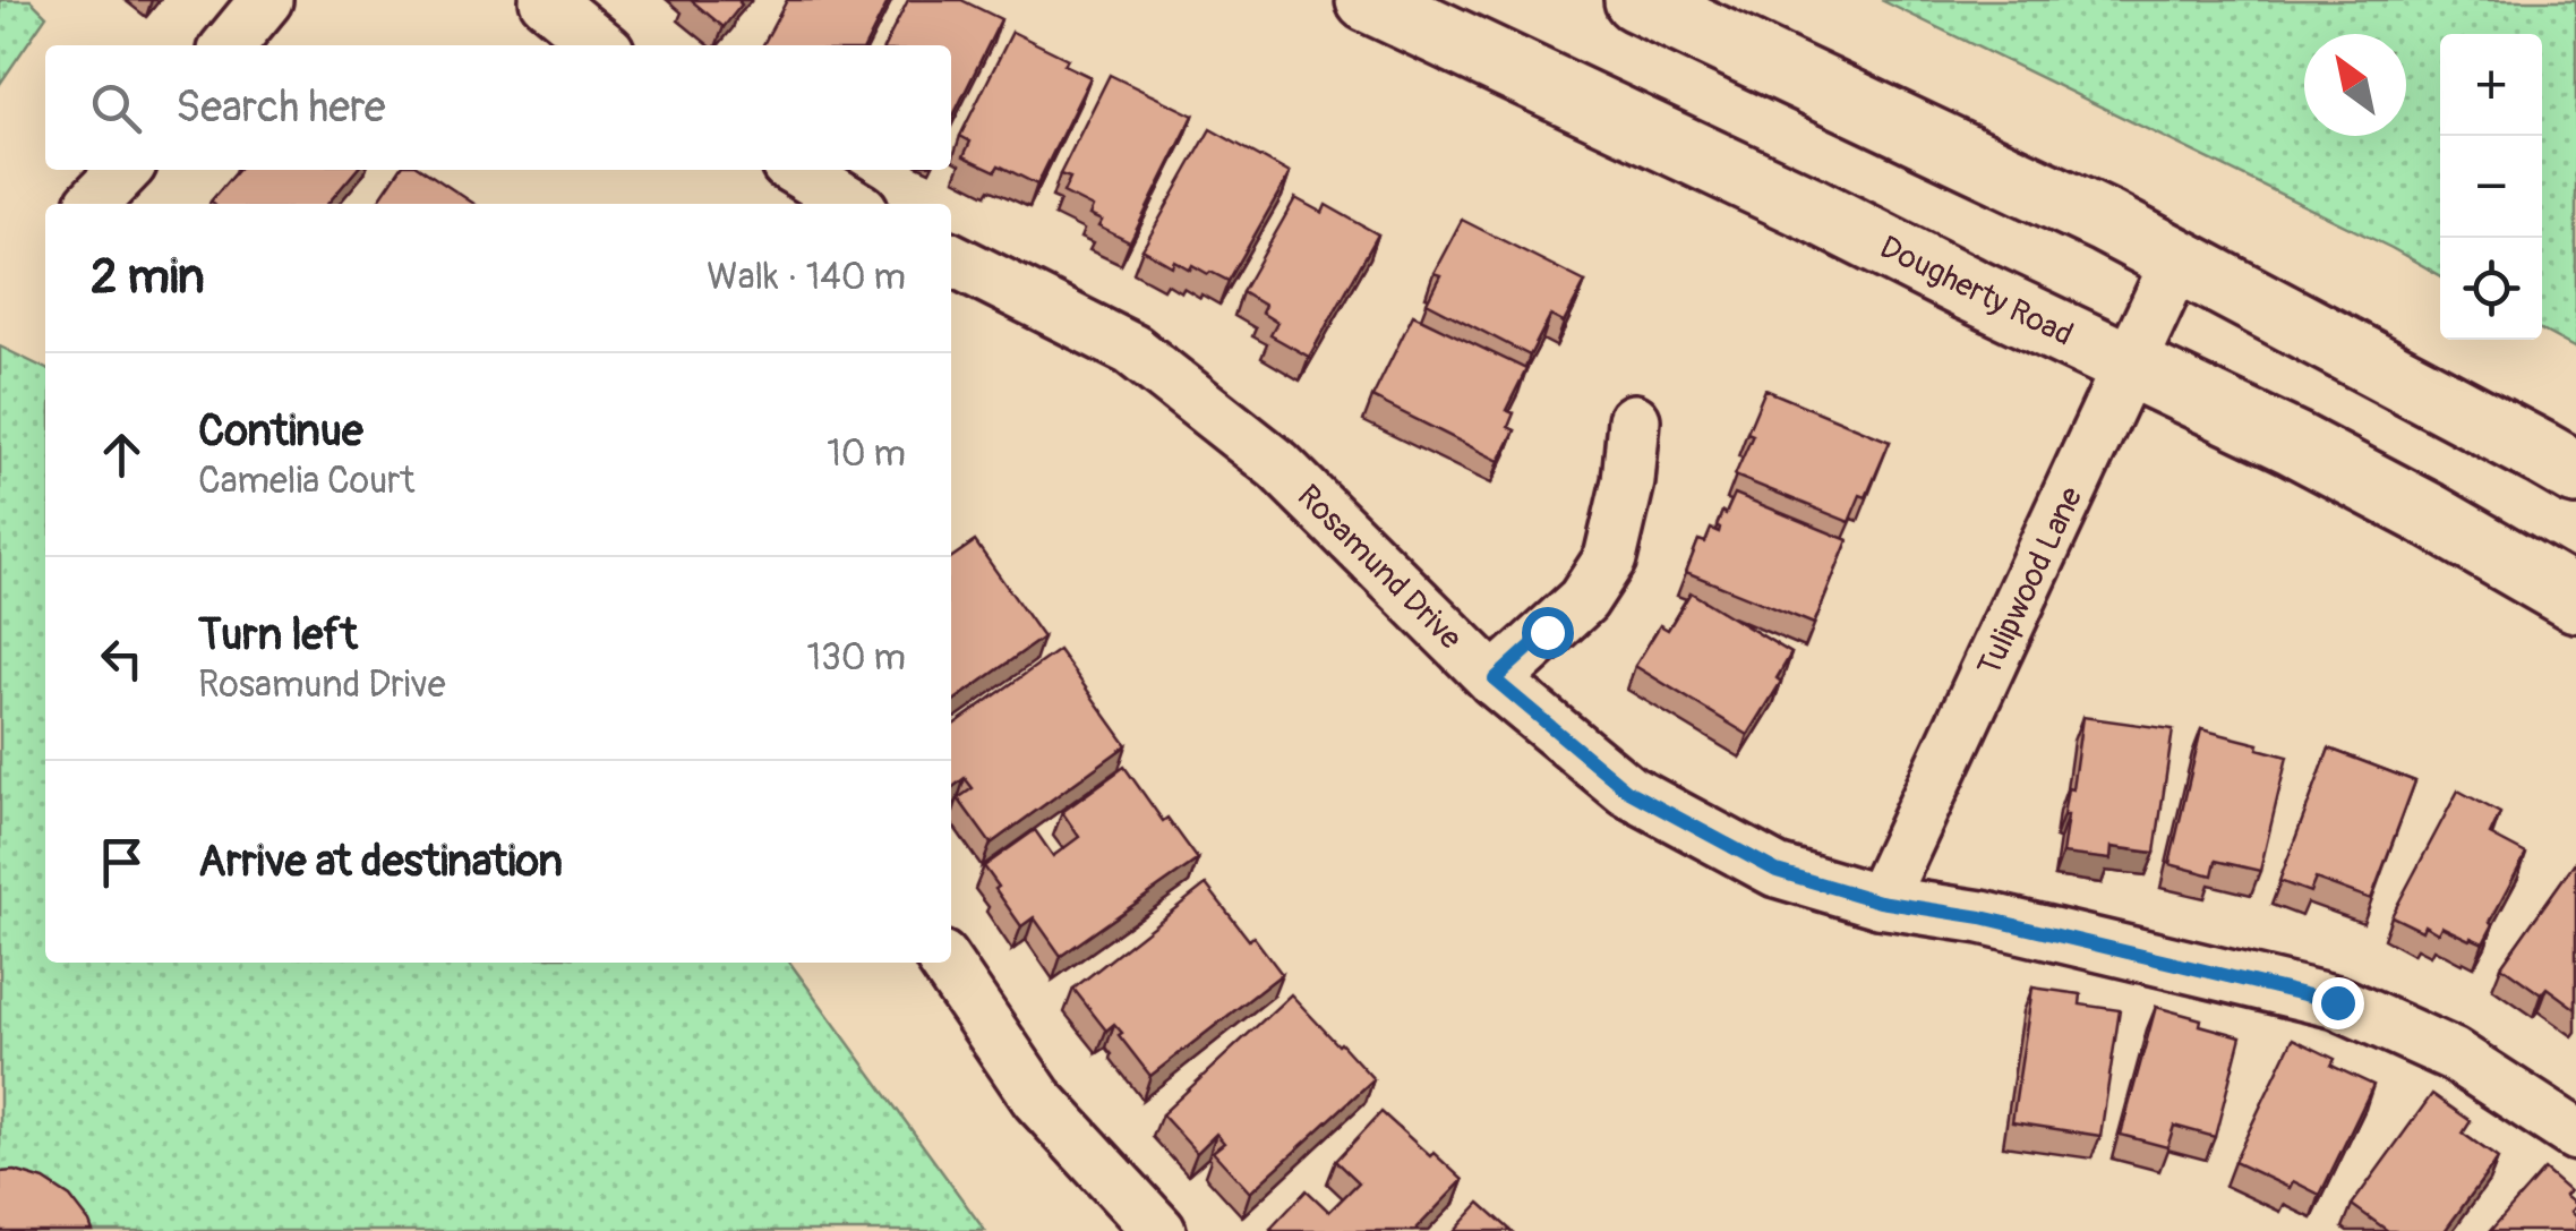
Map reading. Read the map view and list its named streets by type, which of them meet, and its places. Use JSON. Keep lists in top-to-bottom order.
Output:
{
  "streets": {
    "main road": ["Dougherty Road"],
    "street": ["Rosamund Drive", "Tulipwood Lane"]
  },
  "crossings": [
    ["Dougherty Road", "Tulipwood Lane"],
    ["Rosamund Drive", "Tulipwood Lane"]
  ],
  "north": "top left",
  "page": {
    "map_buttons": ["+", "−"],
    "search": "Search here",
    "heading": ["2 min", "Walk · 140 m"],
    "list": [
      ["Continue", "Camelia Court", "10 m"],
      ["Turn left", "Rosamund Drive", "130 m"],
      "Arrive at destination"
    ]
  }
}
